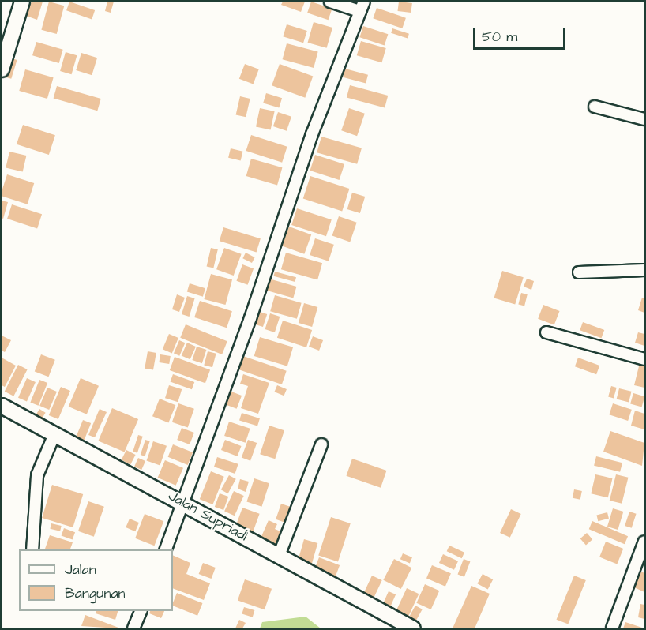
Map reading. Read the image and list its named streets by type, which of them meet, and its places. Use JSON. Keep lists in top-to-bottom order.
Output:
{
  "streets": {
    "main road": ["Jalan Supriadi"]
  },
  "legend": ["Jalan", "Bangunan"],
  "scale_bar": "50 m"
}
